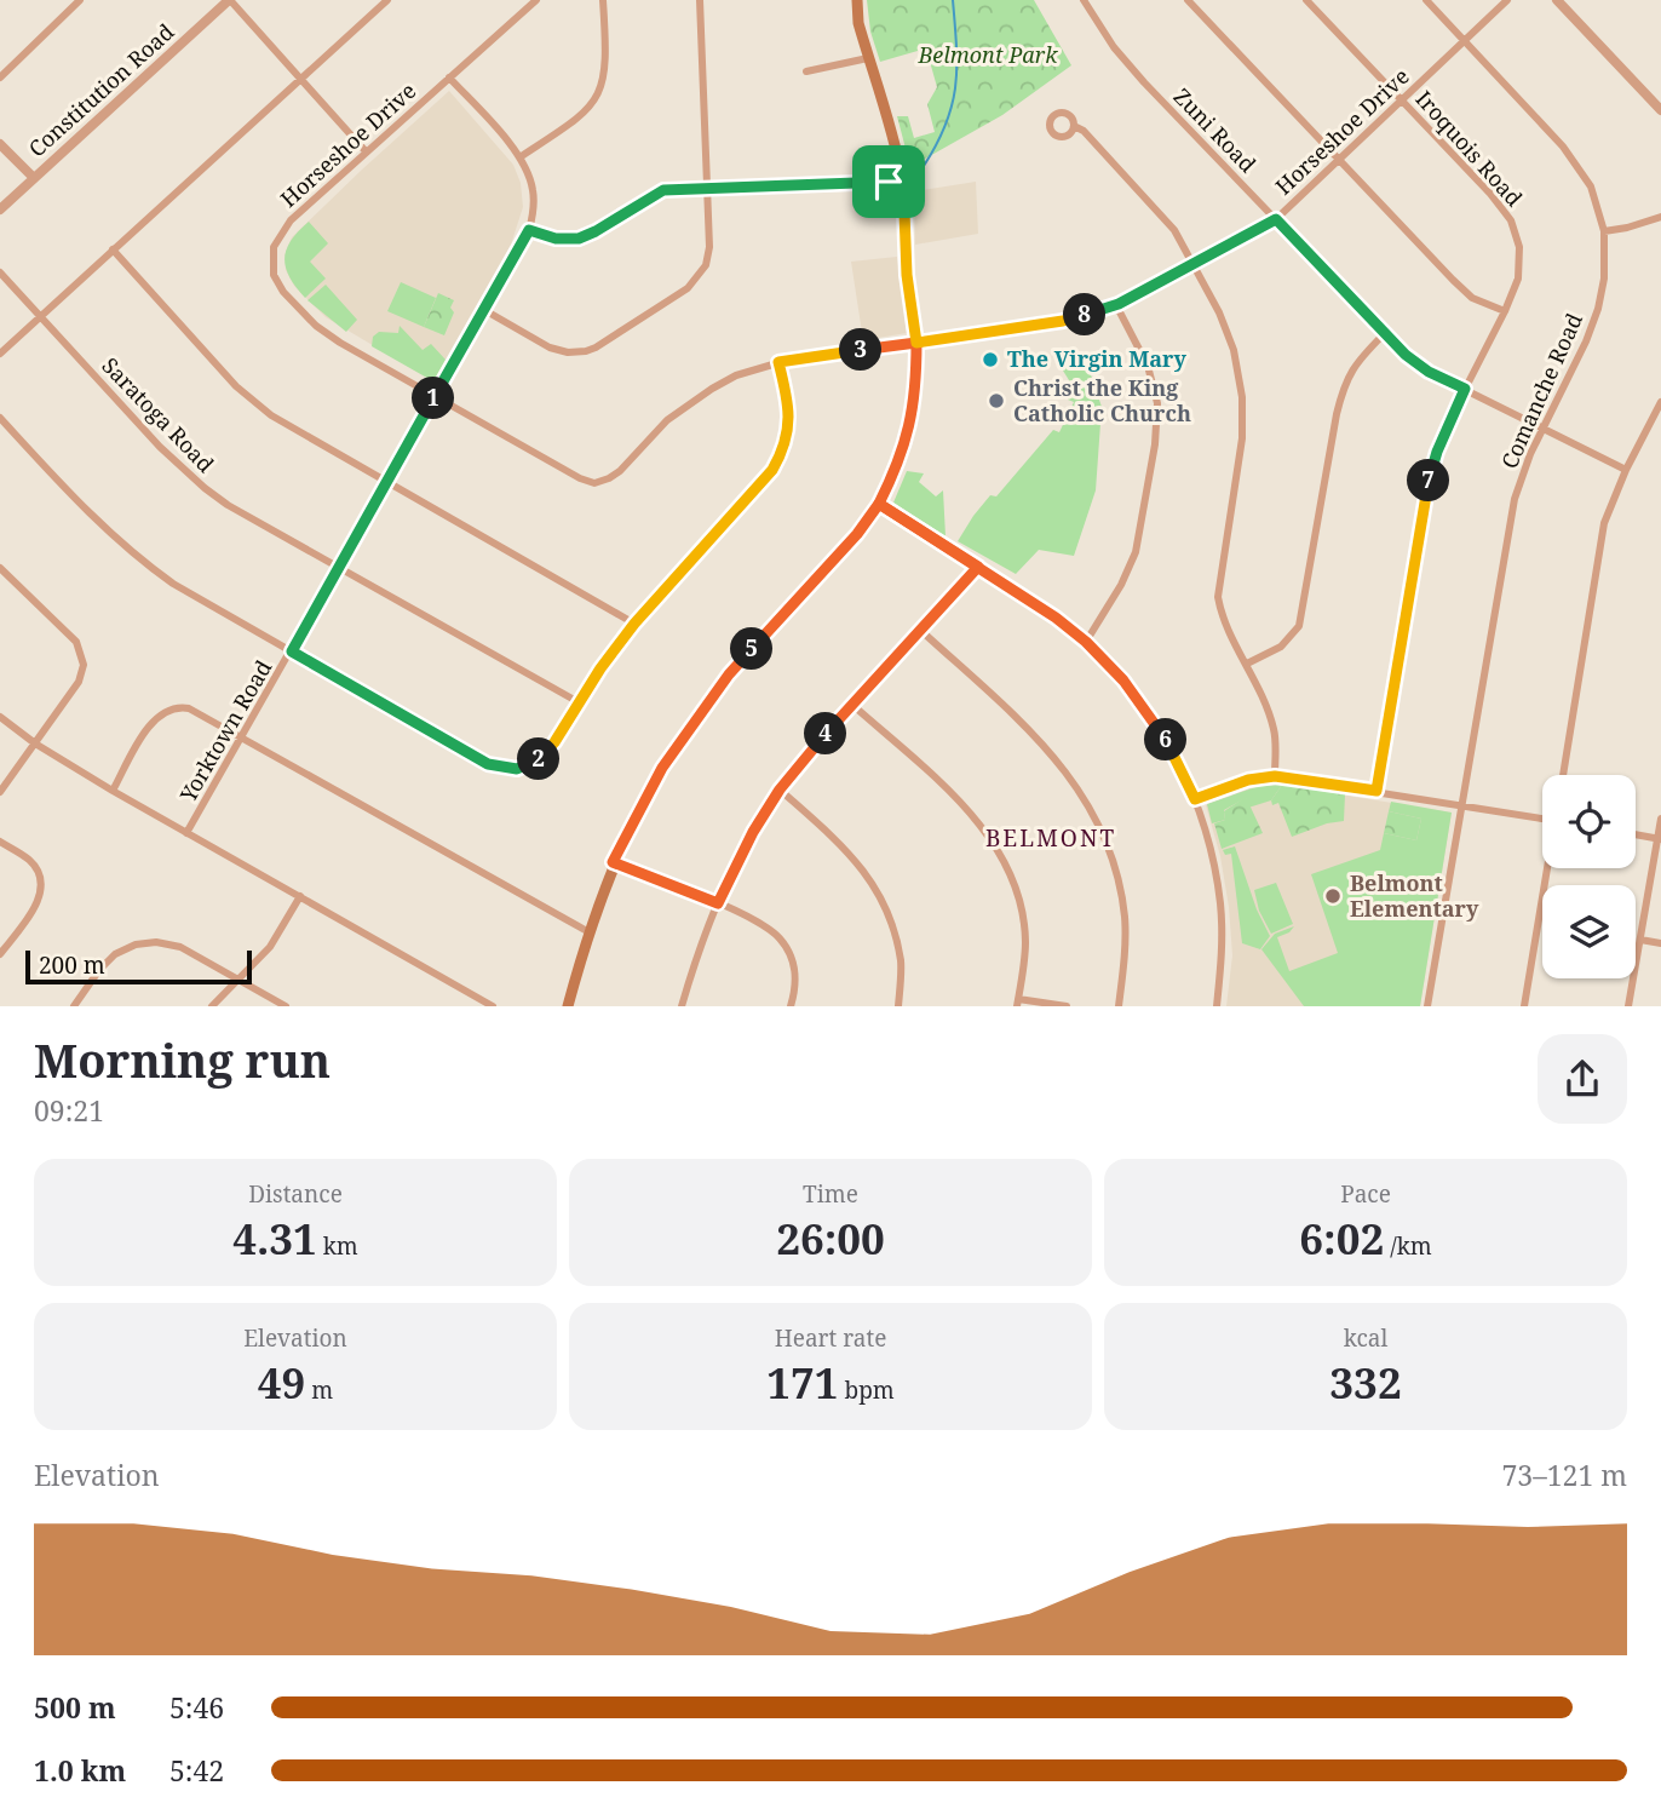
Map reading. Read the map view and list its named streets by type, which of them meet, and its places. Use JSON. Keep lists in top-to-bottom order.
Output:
{
  "streets": {
    "street": [
      "Constitution Road",
      "Zuni Road",
      "Horseshoe Drive",
      "Iroquois Road",
      "Comanche Road",
      "Saratoga Road",
      "Yorktown Road"
    ]
  },
  "crossings": [
    ["Zuni Road", "Horseshoe Drive"],
    ["Zuni Road", "Iroquois Road"],
    ["Zuni Road", "Comanche Road"],
    ["Horseshoe Drive", "Iroquois Road"],
    ["Horseshoe Drive", "Comanche Road"],
    ["Horseshoe Drive", "Yorktown Road"],
    ["Saratoga Road", "Yorktown Road"]
  ],
  "districts": ["BELMONT"],
  "parks": ["Belmont Park"],
  "places": ["The Virgin Mary", "Christ the King Catholic Church", "Belmont Elementary"],
  "scale_bar": "200 m",
  "page": {
    "pins": [
      "8",
      "3",
      "1",
      "7",
      "5",
      "4",
      "6",
      "2"
    ],
    "scale": "200 m",
    "heading": ["Morning run", "09:21"],
    "stats": [
      ["Distance", "4.31 km"],
      ["Time", "26:00"],
      ["Pace", "6:02 /km"],
      ["Elevation", "49 m"],
      ["Heart rate", "171 bpm"],
      ["kcal", "332"]
    ],
    "chart": ["Elevation", "73–121 m"],
    "list": [
      {
        "name": "500 m",
        "note": "5:46"
      },
      {
        "name": "1.0 km",
        "note": "5:42"
      }
    ]
  }
}
